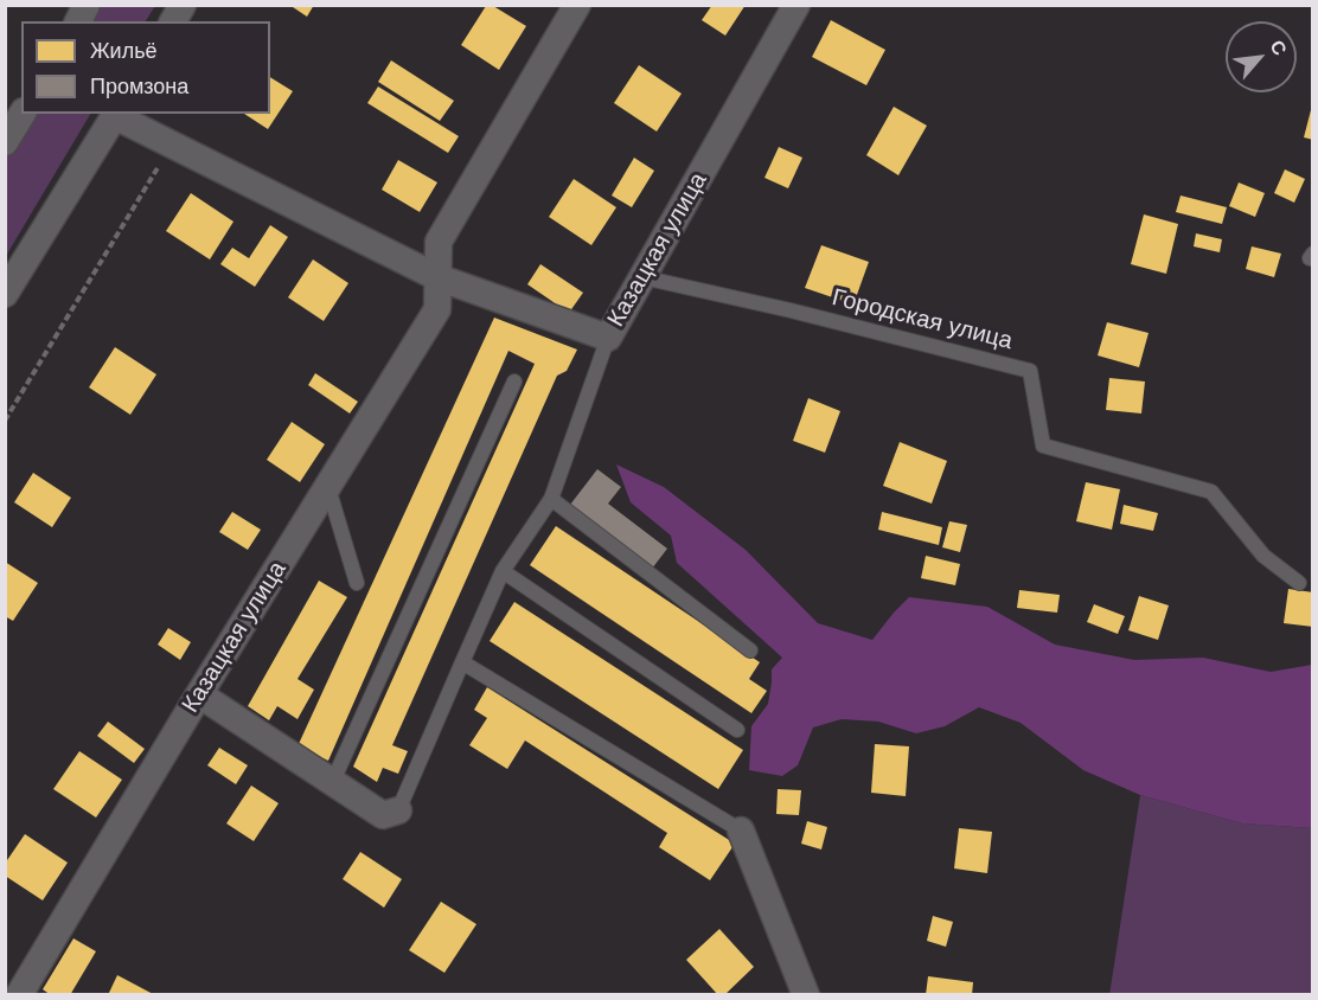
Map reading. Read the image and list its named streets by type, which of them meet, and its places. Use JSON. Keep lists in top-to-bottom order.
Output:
{
  "streets": {
    "street": ["Казацкая улица"],
    "lane": ["Городская улица"]
  },
  "crossings": [
    ["Казацкая улица", "Городская улица"]
  ],
  "legend": ["Жильё", "Промзона"],
  "north": "top right"
}
